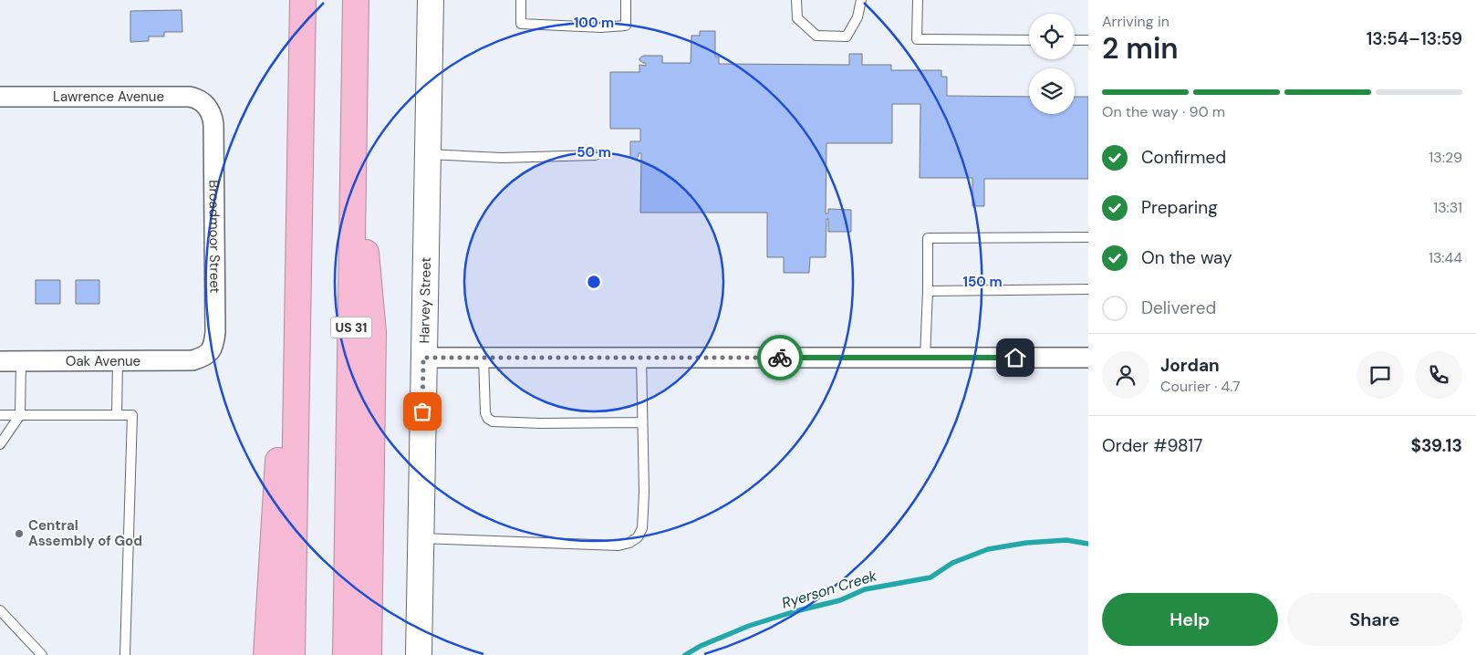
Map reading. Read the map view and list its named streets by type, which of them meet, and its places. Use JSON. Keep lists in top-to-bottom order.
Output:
{
  "streets": {
    "highway": ["US 31"],
    "street": [
      "Lawrence Avenue",
      "Broadmoor Street",
      "Harvey Street",
      "Oak Avenue"
    ]
  },
  "crossings": [
    ["Lawrence Avenue", "Broadmoor Street"],
    ["Broadmoor Street", "Oak Avenue"]
  ],
  "water": ["Ryerson Creek"],
  "places": ["Central Assembly of God"],
  "page": {
    "heading": ["2 min", "Arriving in", "13:54–13:59"],
    "panel": [
      "Jordan",
      "Courier · 4.7",
      "Order #9817",
      "$39.13"
    ],
    "bar": "On the way · 90 m",
    "list": [
      ["Confirmed", "13:29"],
      ["Preparing", "13:31"],
      ["On the way", "13:44"],
      "Delivered"
    ],
    "buttons": ["Help", "Share"]
  },
  "rings": ["100 m", "50 m", "150 m"]
}
